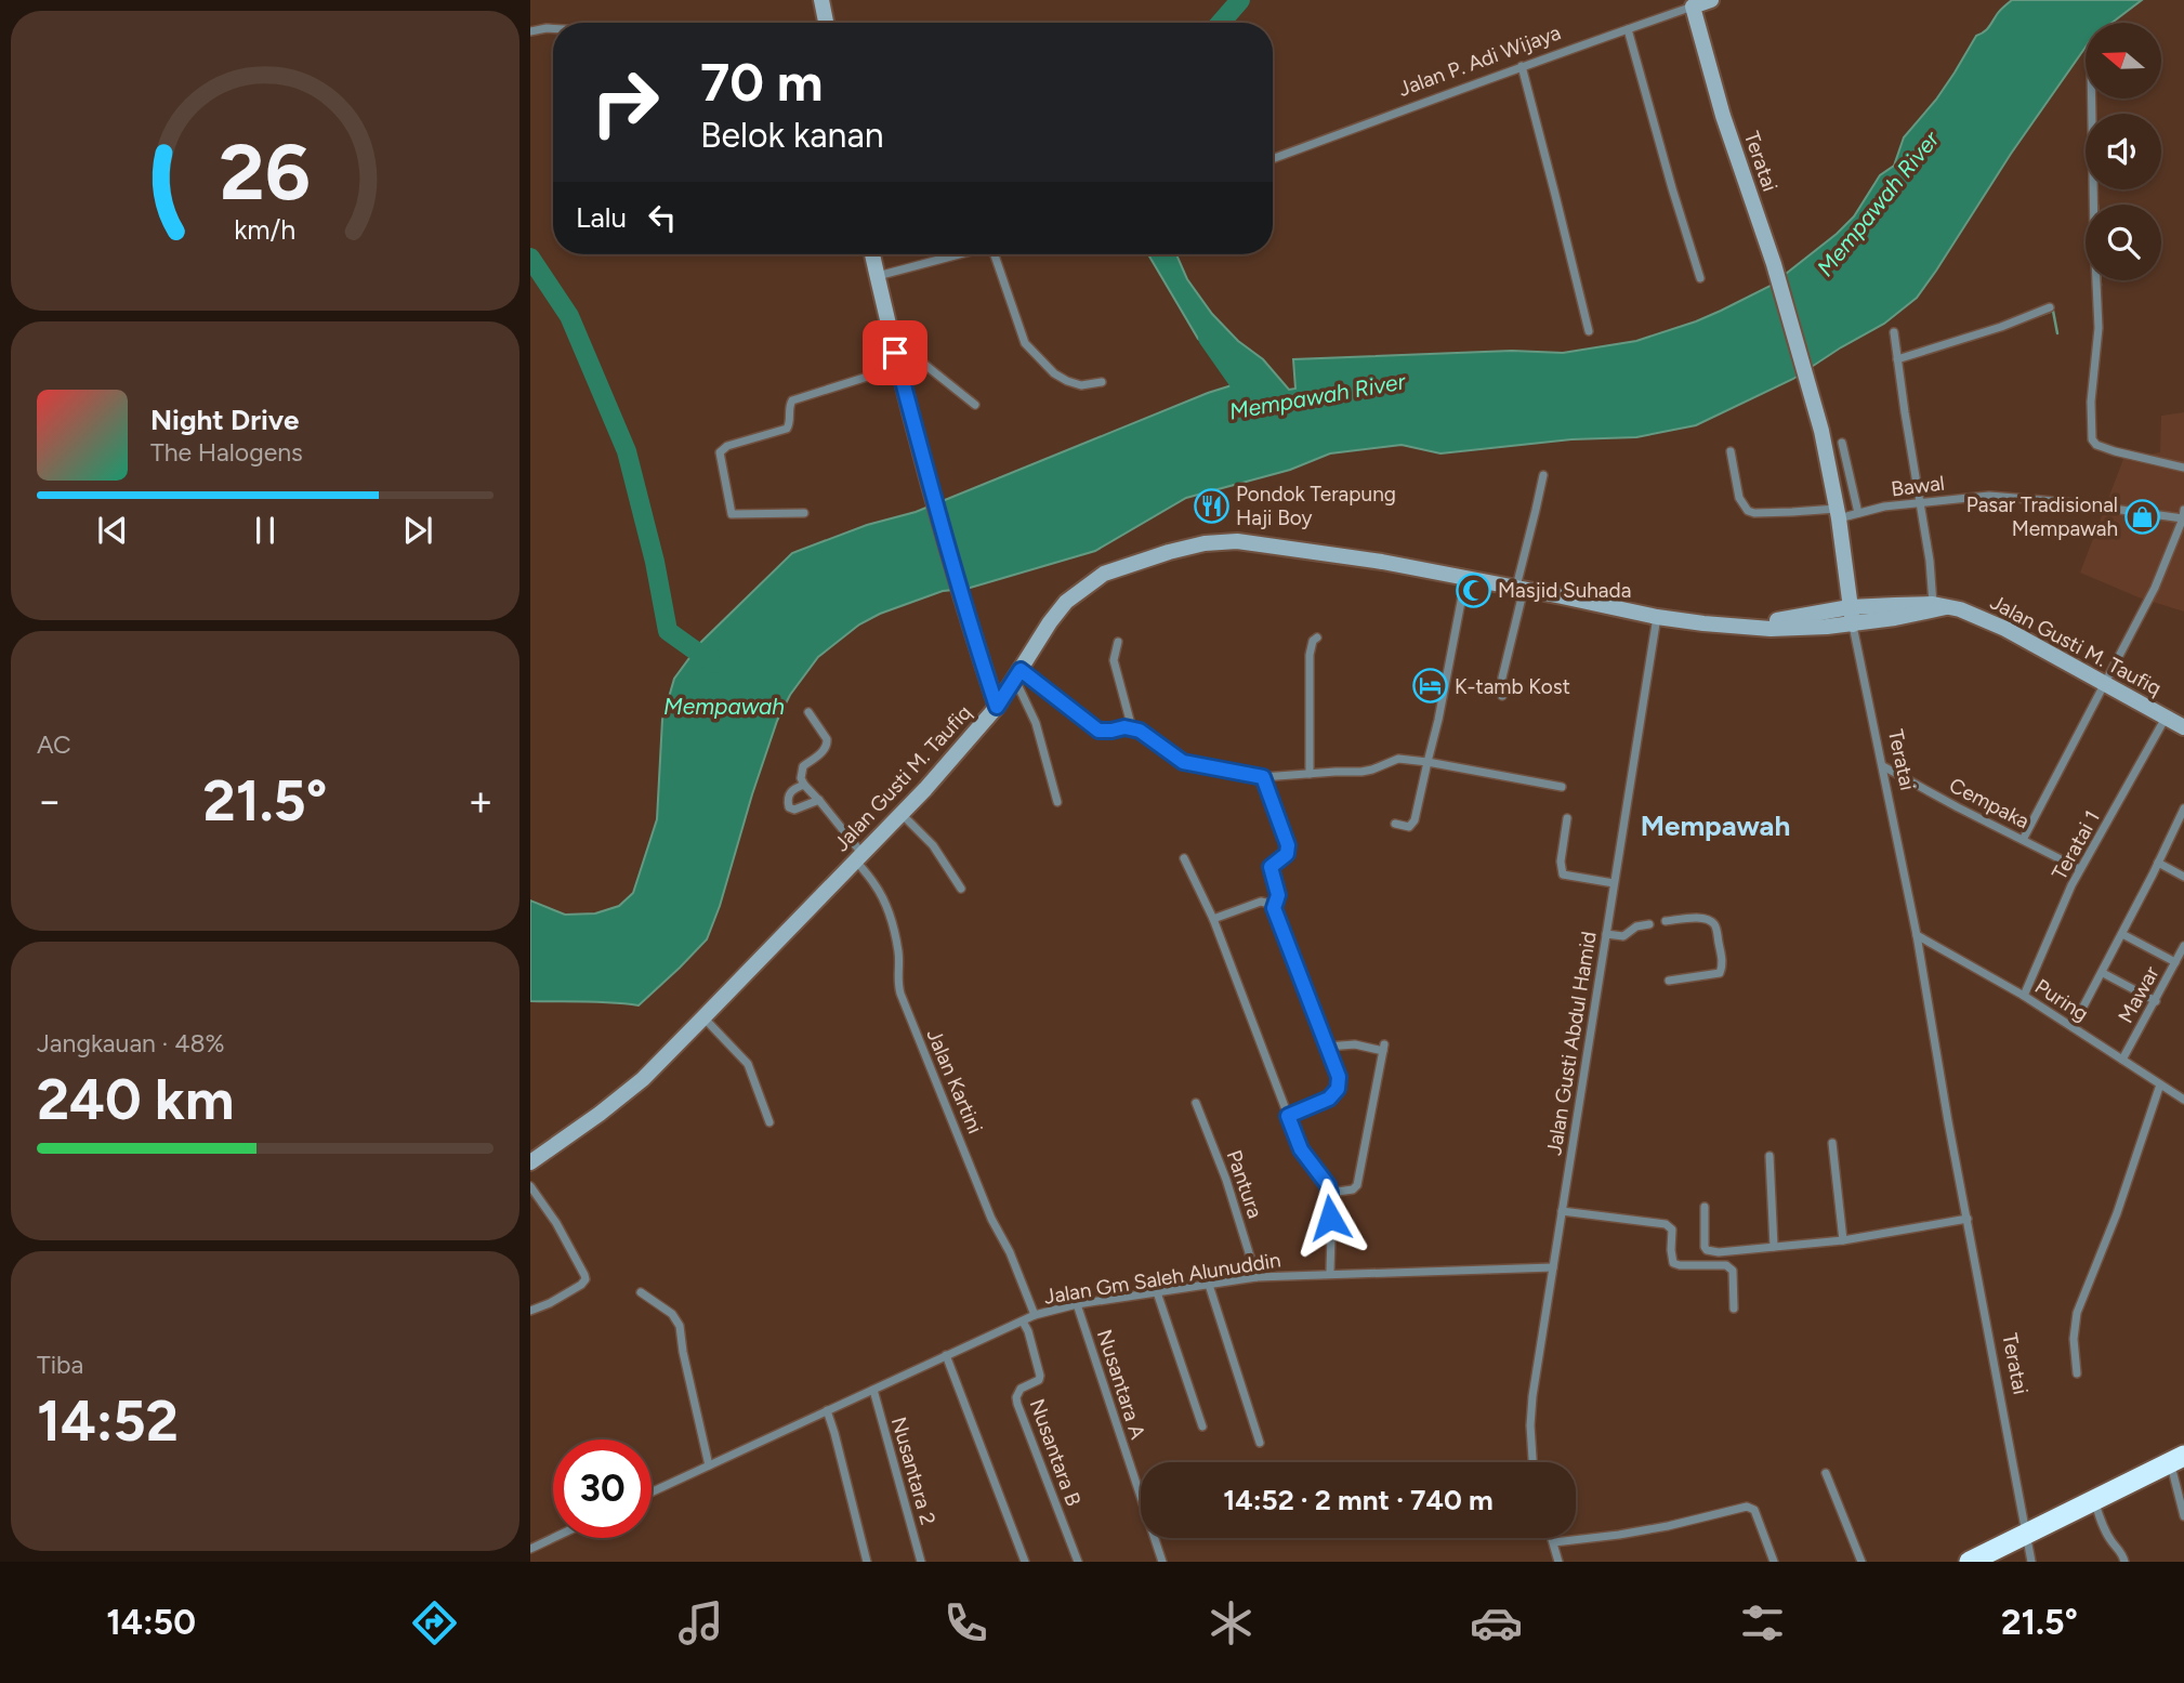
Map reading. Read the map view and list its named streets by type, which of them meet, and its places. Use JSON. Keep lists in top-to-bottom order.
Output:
{
  "streets": {
    "main road": ["Jalan P. Adi Wijaya", "Teratai", "Jalan Gusti M. Taufiq"],
    "street": [
      "Bawal",
      "Cempaka",
      "Teratai 1",
      "Mawar",
      "Puring",
      "Jalan Gusti Abdul Hamid",
      "Jalan Kartini",
      "Pantura",
      "Jalan Gm Saleh Alunuddin",
      "Nusantara A",
      "Nusantara B",
      "Nusantara 2"
    ]
  },
  "crossings": [
    ["Jalan P. Adi Wijaya", "Teratai"],
    ["Teratai", "Bawal"],
    ["Teratai", "Jalan Gusti M. Taufiq"],
    ["Teratai", "Cempaka"],
    ["Teratai", "Puring"],
    ["Jalan Gusti M. Taufiq", "Teratai 1"],
    ["Jalan Gusti M. Taufiq", "Jalan Gusti Abdul Hamid"],
    ["Jalan Gusti M. Taufiq", "Jalan Kartini"],
    ["Cempaka", "Teratai 1"],
    ["Teratai 1", "Puring"],
    ["Mawar", "Puring"],
    ["Jalan Gusti Abdul Hamid", "Jalan Gm Saleh Alunuddin"],
    ["Jalan Kartini", "Jalan Gm Saleh Alunuddin"],
    ["Pantura", "Jalan Gm Saleh Alunuddin"],
    ["Jalan Gm Saleh Alunuddin", "Nusantara A"],
    ["Jalan Gm Saleh Alunuddin", "Nusantara B"],
    ["Jalan Gm Saleh Alunuddin", "Nusantara 2"]
  ],
  "districts": ["Mempawah"],
  "water": ["Mempawah River", "Mempawah"],
  "places": {
    "restaurant": ["Pondok Terapung Haji Boy"],
    "shop": ["Pasar Tradisional Mempawah"],
    "mosque": ["Masjid Suhada"],
    "hotel": ["K-tamb Kost"]
  },
  "north": "left",
  "page": {
    "turn": ["70 m", "Belok kanan"],
    "then": "Lalu",
    "song": ["Night Drive", "The Halogens"],
    "tile": [
      "AC",
      ["Jangkauan · 48%", "240 km"],
      ["Tiba", "14:52"]
    ],
    "heat": ["−", "21.5°", "+"],
    "limit": "30",
    "trip": "14:52 · 2 mnt · 740 m",
    "tabs": ["14:50", "21.5°"],
    "gauge": ["26", "km/h"]
  }
}
